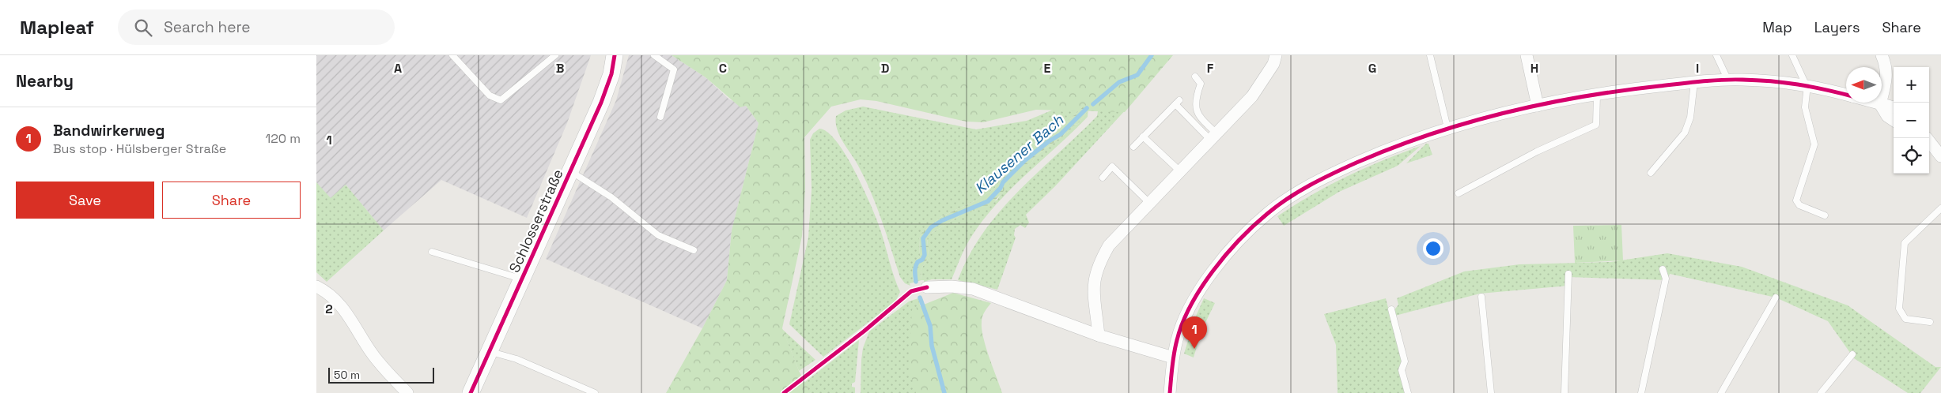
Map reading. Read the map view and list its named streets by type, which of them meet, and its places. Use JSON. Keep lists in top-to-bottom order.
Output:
{
  "streets": {
    "street": ["Schlosserstraße"]
  },
  "water": ["Klausener Bach"],
  "scale_bar": "50 m",
  "north": "left",
  "page": {
    "header": "Mapleaf",
    "search": "Search here",
    "nav": ["Map", "Layers", "Share"],
    "heading": "Nearby",
    "map_buttons": ["+", "−"],
    "list": [
      {
        "mark": "1",
        "name": "Bandwirkerweg",
        "note": "Bus stop · Hülsberger Straße",
        "value": "120 m"
      }
    ],
    "buttons": ["Save", "Share"],
    "pins": "1",
    "scale": "50 m"
  },
  "grid": {
    "columns": [
      "A",
      "B",
      "C",
      "D",
      "E",
      "F",
      "G",
      "H",
      "I"
    ],
    "rows": ["1", "2"]
  }
}
